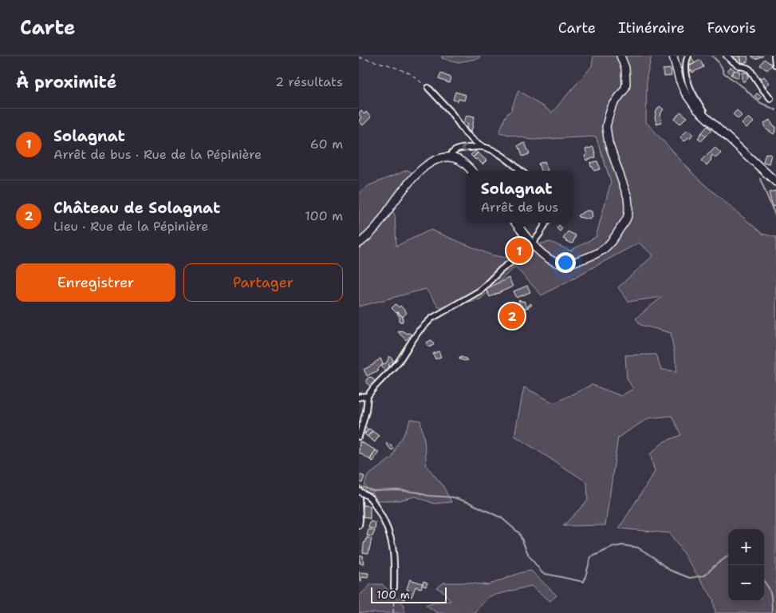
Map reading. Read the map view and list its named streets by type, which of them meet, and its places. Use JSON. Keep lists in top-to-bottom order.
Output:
{
  "scale_bar": "100 m",
  "page": {
    "header": "Carte",
    "nav": ["Carte", "Itinéraire", "Favoris"],
    "heading": ["À proximité", "2 résultats"],
    "list": [
      {
        "mark": "1",
        "name": "Solagnat",
        "note": "Arrêt de bus · Rue de la Pépinière",
        "value": "60 m"
      },
      {
        "mark": "2",
        "name": "Château de Solagnat",
        "note": "Lieu · Rue de la Pépinière",
        "value": "100 m"
      }
    ],
    "popup": ["Solagnat", "Arrêt de bus"],
    "pins": ["1", "2"],
    "buttons": ["Enregistrer", "Partager"],
    "map_buttons": ["+", "−"],
    "scale": "100 m"
  }
}
